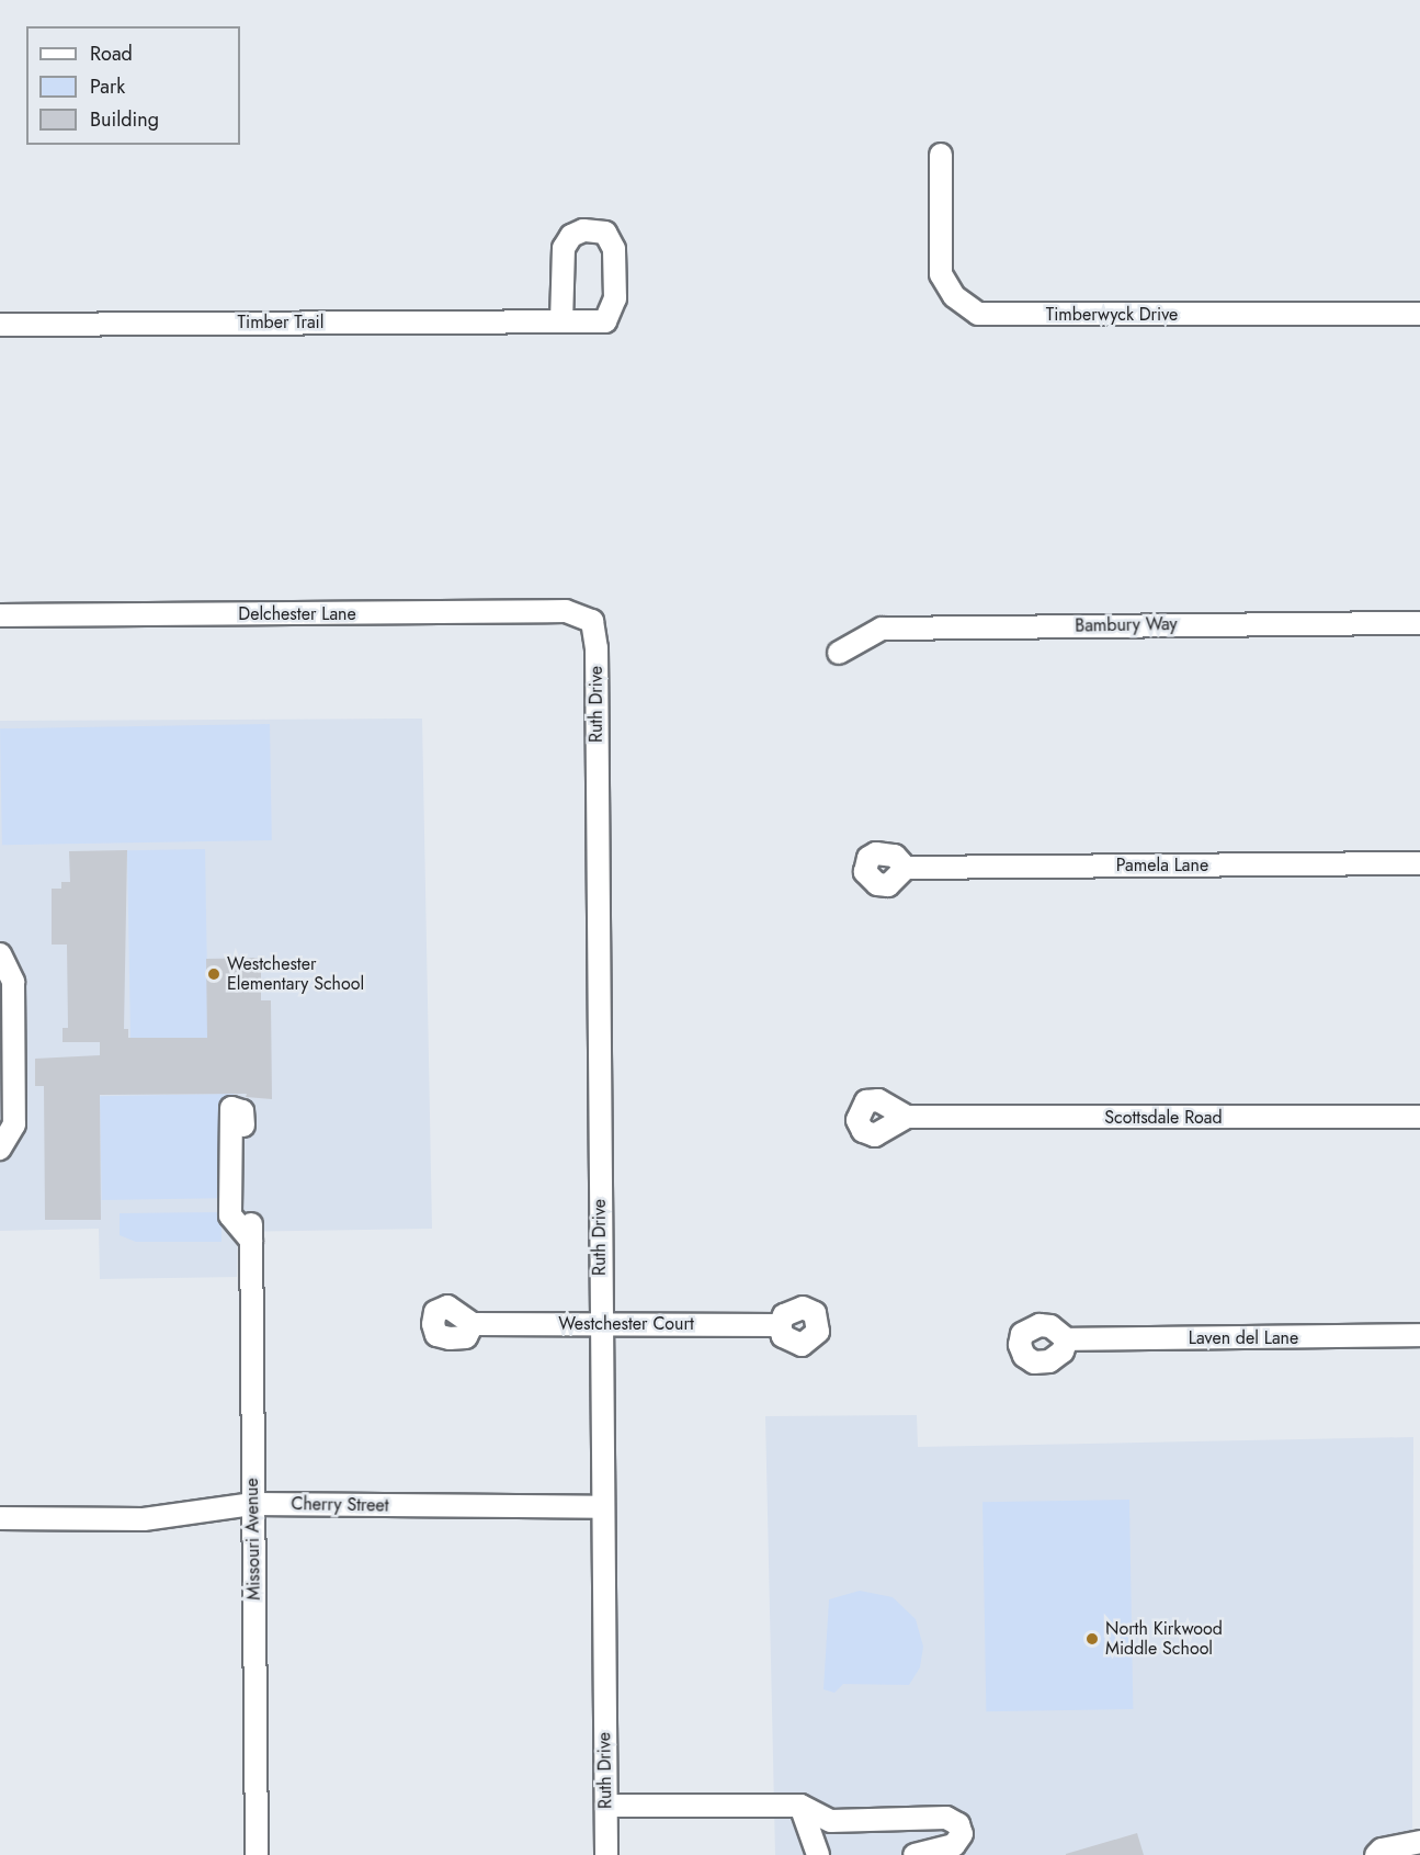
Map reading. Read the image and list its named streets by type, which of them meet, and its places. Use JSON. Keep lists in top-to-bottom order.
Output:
{
  "streets": {
    "street": [
      "Timberwyck Drive",
      "Timber Trail",
      "Delchester Lane",
      "Bambury Way",
      "Ruth Drive",
      "Pamela Lane",
      "Scottsdale Road",
      "Westchester Court",
      "Laven del Lane",
      "Cherry Street",
      "Missouri Avenue"
    ]
  },
  "crossings": [
    ["Delchester Lane", "Ruth Drive"],
    ["Ruth Drive", "Westchester Court"],
    ["Ruth Drive", "Cherry Street"],
    ["Cherry Street", "Missouri Avenue"]
  ],
  "places": ["Westchester Elementary School", "North Kirkwood Middle School"],
  "legend": ["Road", "Park", "Building"]
}
